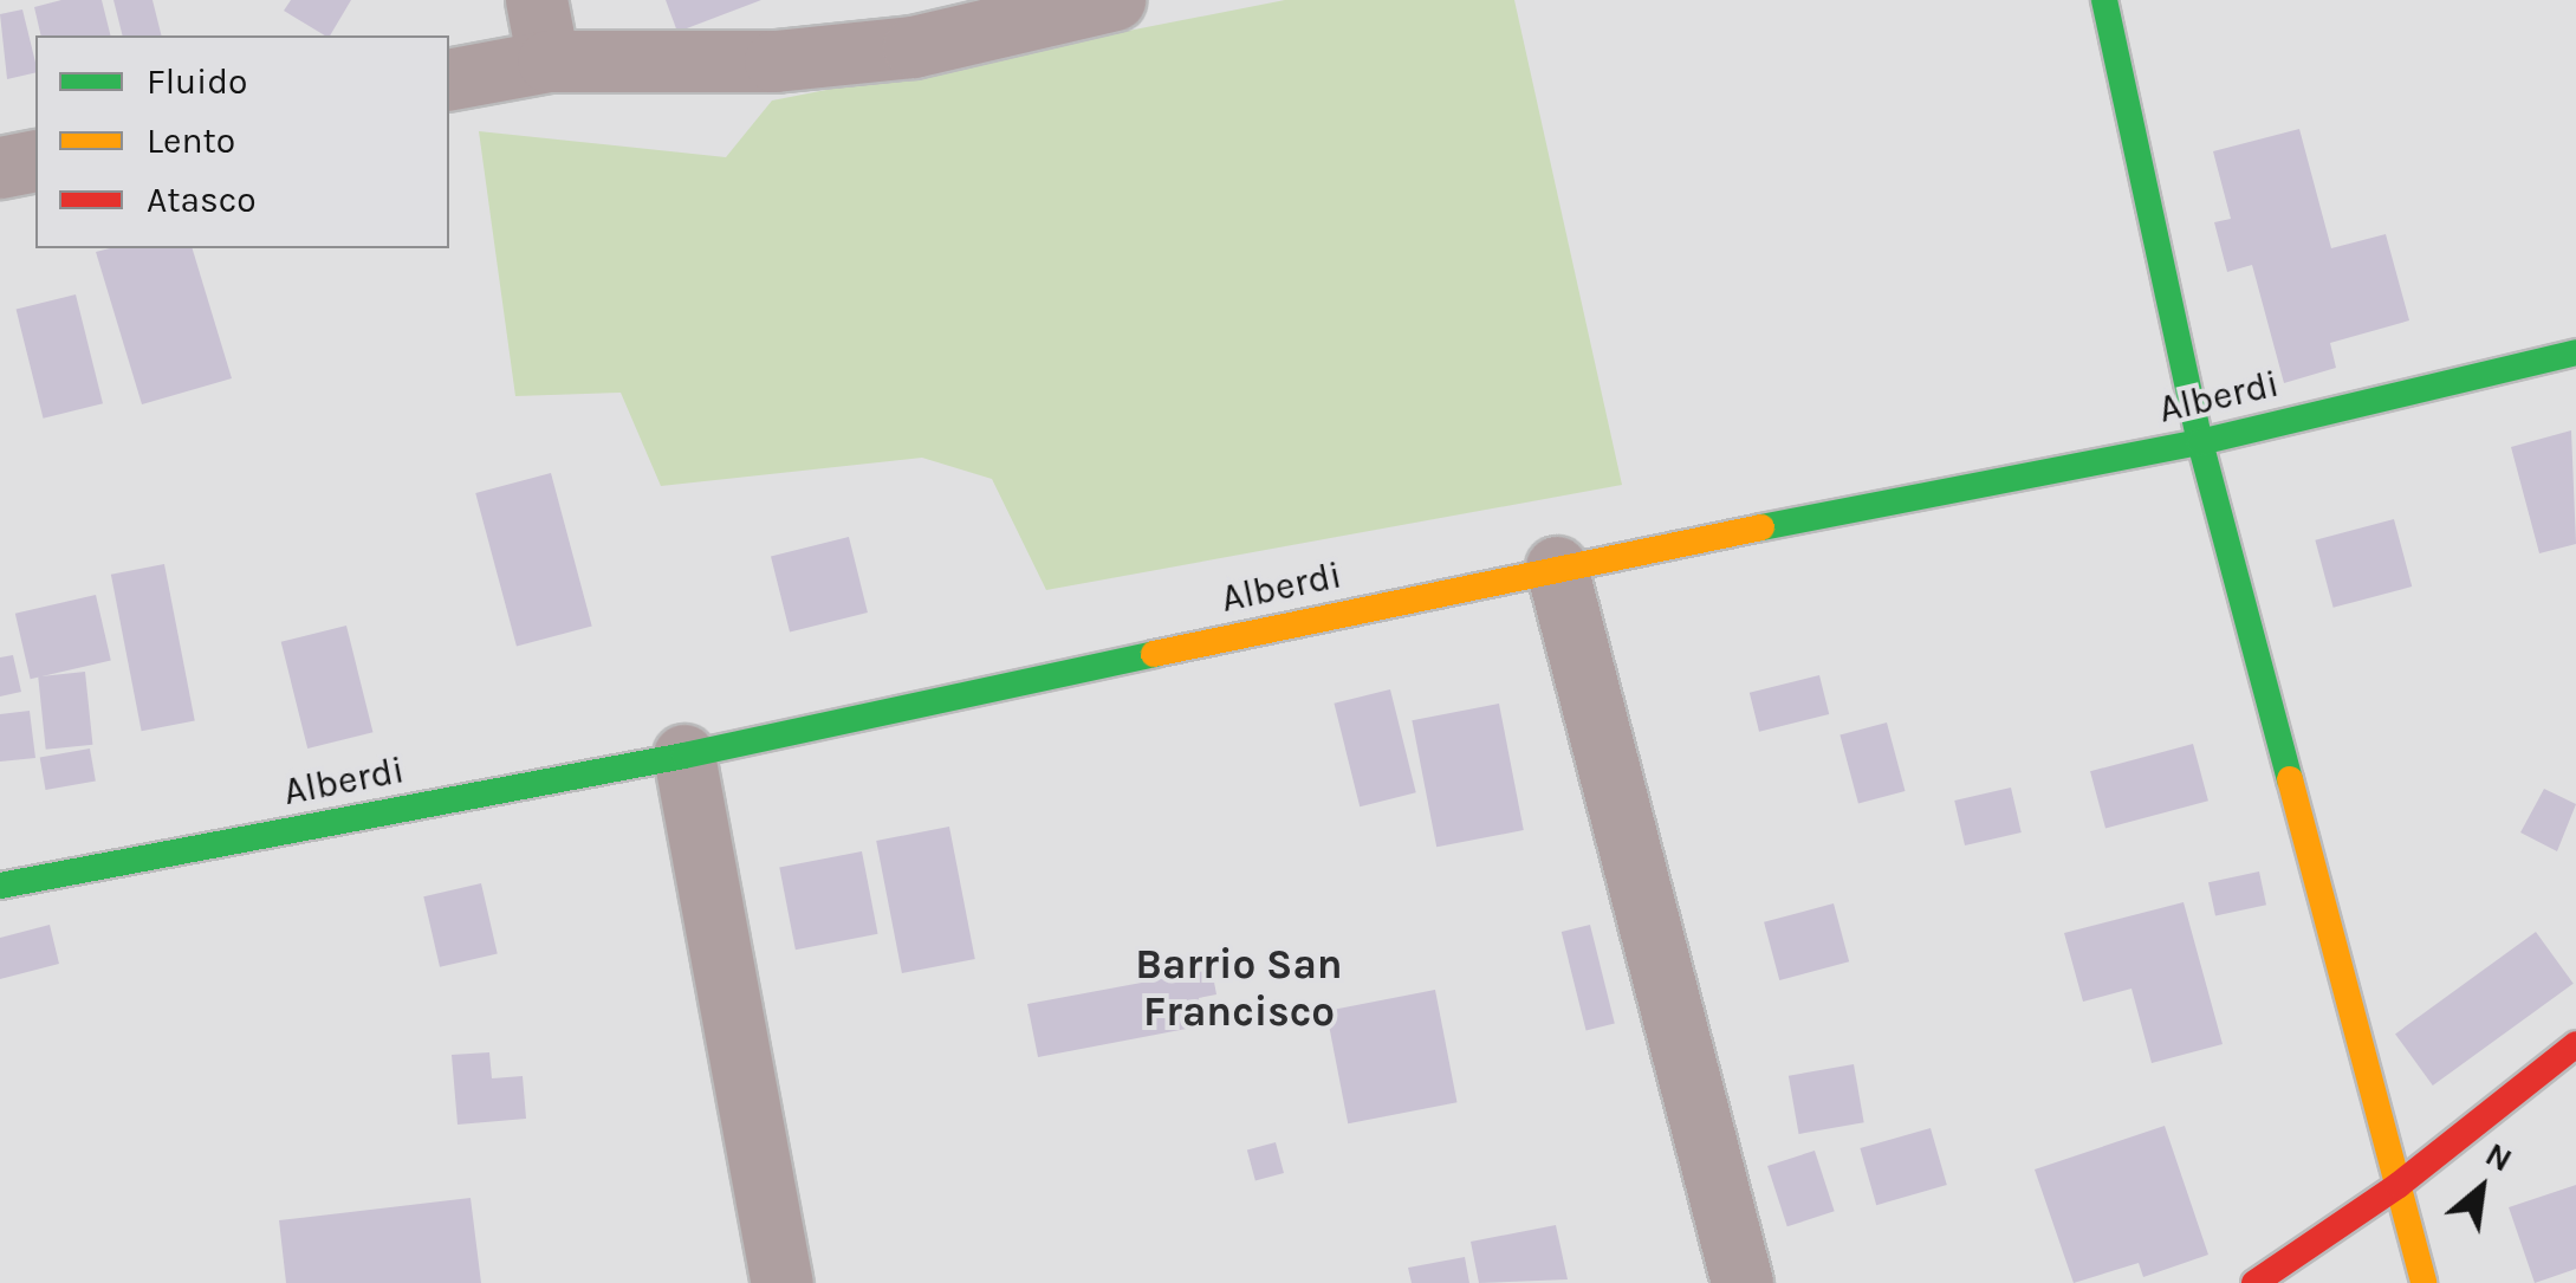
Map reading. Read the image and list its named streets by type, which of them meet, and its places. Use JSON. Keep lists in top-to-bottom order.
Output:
{
  "streets": {
    "street": ["Alberdi"]
  },
  "districts": ["Barrio San Francisco"],
  "legend": ["Fluido", "Lento", "Atasco"],
  "north": "top right"
}
